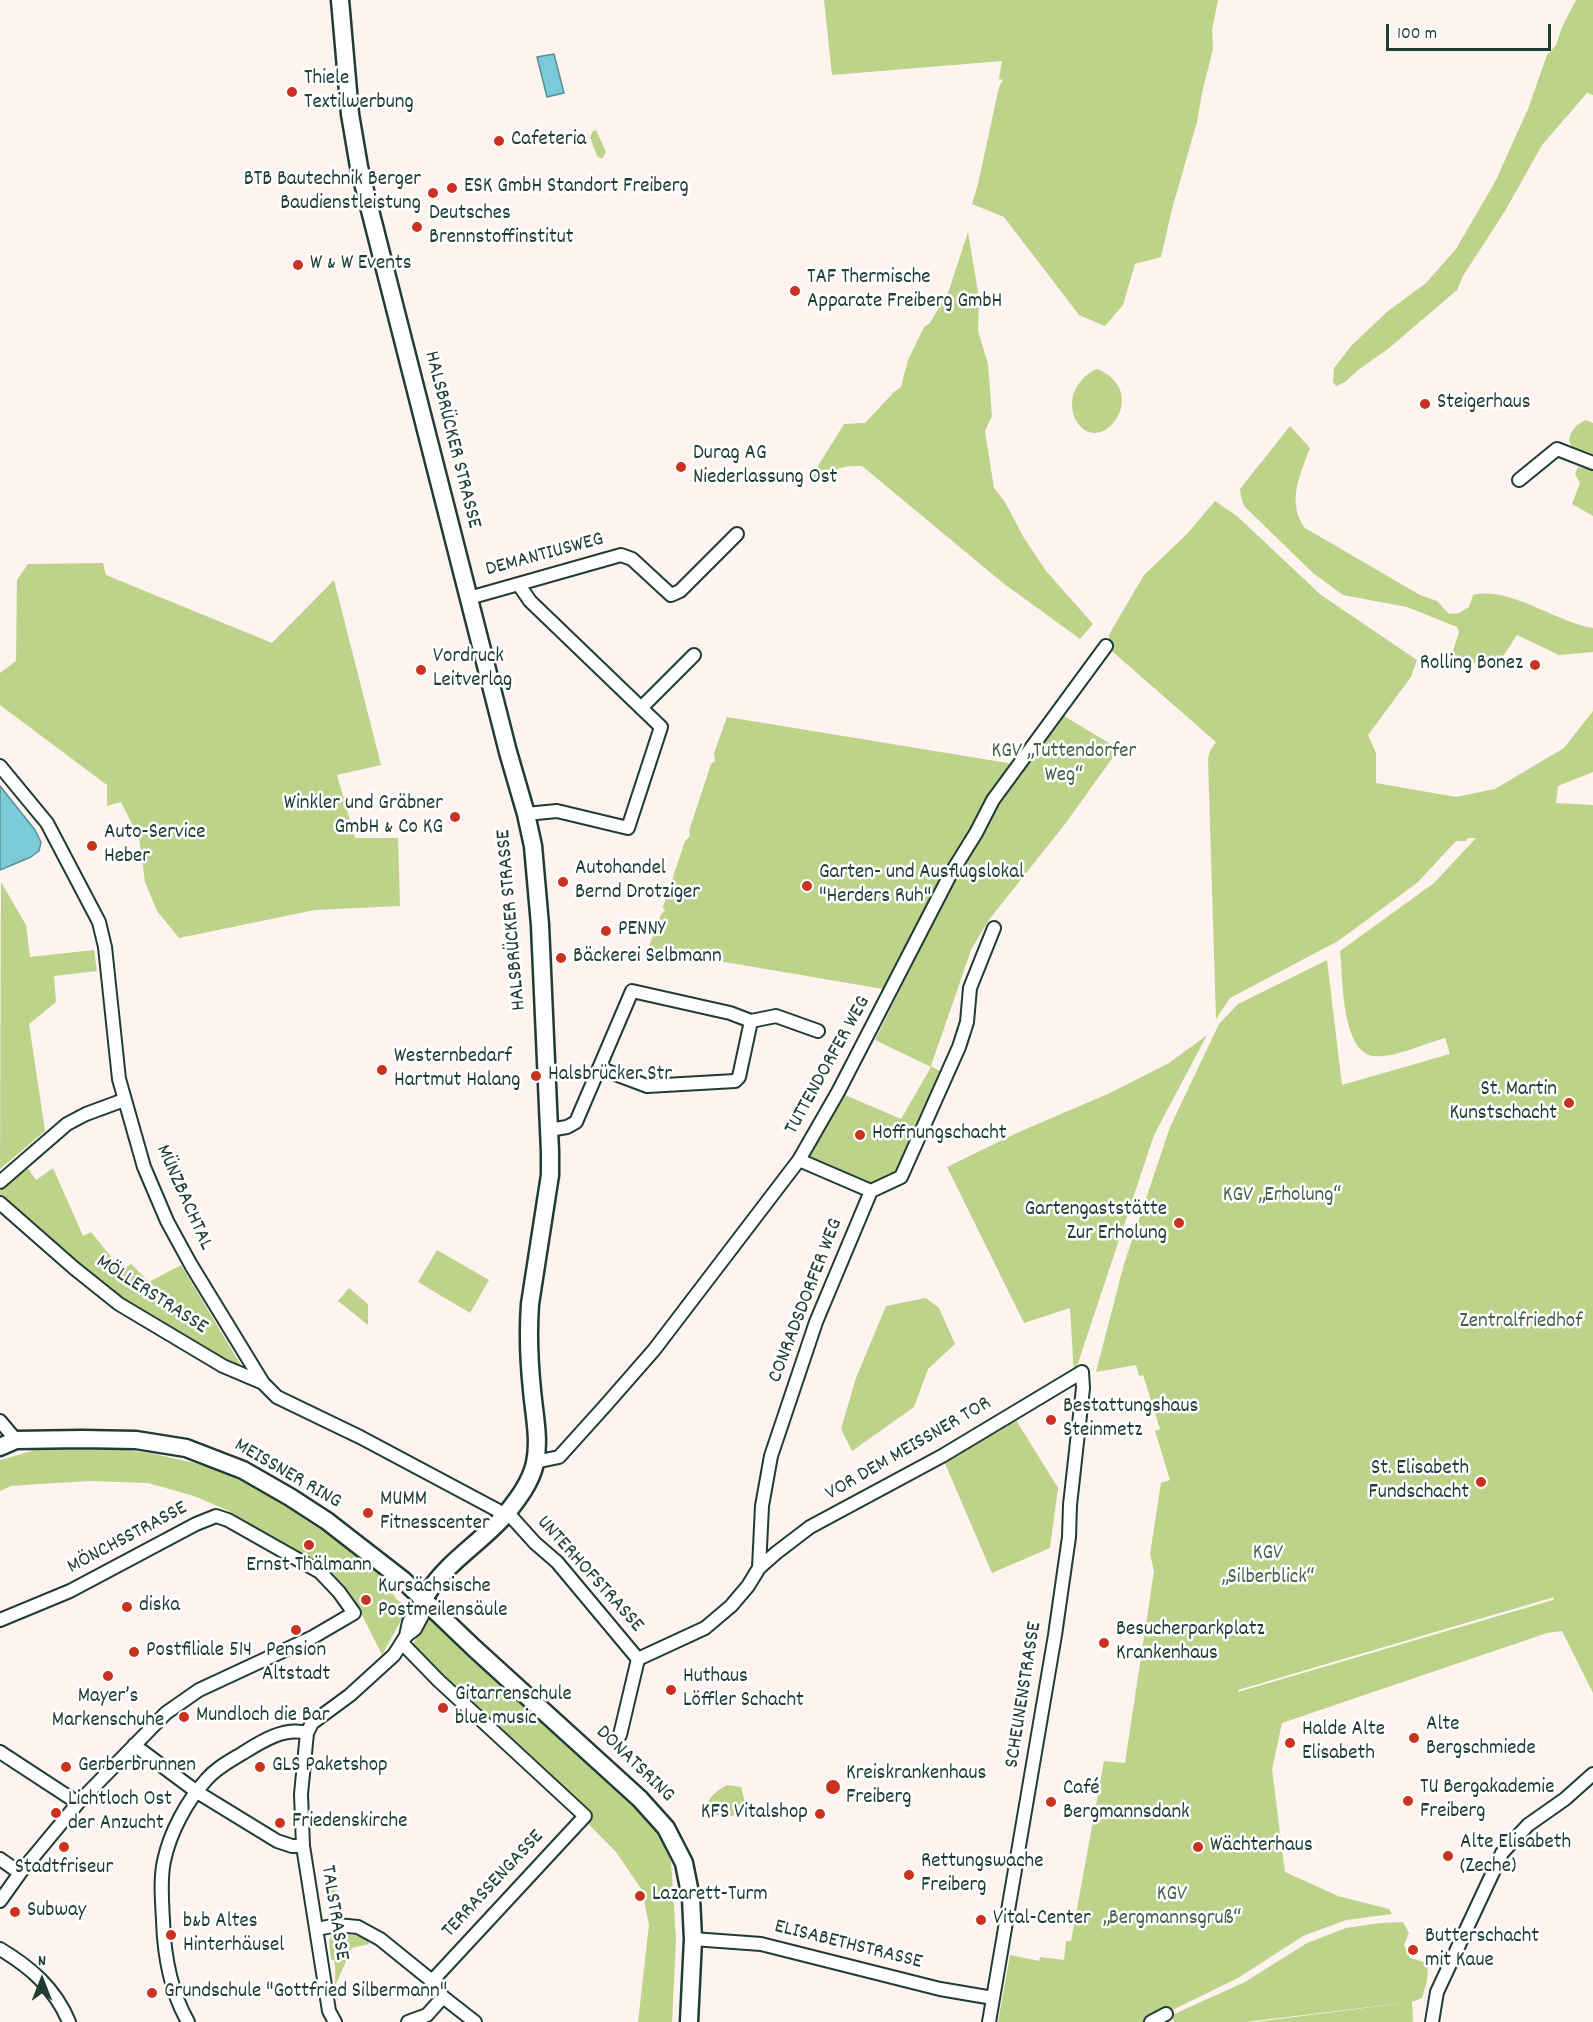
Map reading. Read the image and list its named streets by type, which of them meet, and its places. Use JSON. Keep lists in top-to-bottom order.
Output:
{
  "streets": {
    "main road": ["HALSBRÜCKER STRASSE", "MEISSNER RING", "DONATSRING"],
    "street": [
      "DEMANTIUSWEG",
      "TUTTENDORFER WEG",
      "MÜNZBACHTAL",
      "MÖLLERSTRASSE",
      "CONRADSDORFER WEG",
      "VOR DEM MEISSNER TOR",
      "MÖNCHSSTRASSE",
      "UNTERHOFSTRASSE",
      "SCHEUNENSTRASSE",
      "TERRASSENGASSE",
      "TALSTRASSE",
      "ELISABETHSTRASSE"
    ]
  },
  "crossings": [
    ["HALSBRÜCKER STRASSE", "DEMANTIUSWEG"],
    ["HALSBRÜCKER STRASSE", "TUTTENDORFER WEG"],
    ["HALSBRÜCKER STRASSE", "MÜNZBACHTAL"],
    ["HALSBRÜCKER STRASSE", "MEISSNER RING"],
    ["HALSBRÜCKER STRASSE", "UNTERHOFSTRASSE"],
    ["HALSBRÜCKER STRASSE", "DONATSRING"],
    ["MÜNZBACHTAL", "MÖLLERSTRASSE"],
    ["MÜNZBACHTAL", "UNTERHOFSTRASSE"],
    ["CONRADSDORFER WEG", "VOR DEM MEISSNER TOR"],
    ["VOR DEM MEISSNER TOR", "SCHEUNENSTRASSE"],
    ["MEISSNER RING", "DONATSRING"],
    ["SCHEUNENSTRASSE", "ELISABETHSTRASSE"],
    ["DONATSRING", "ELISABETHSTRASSE"]
  ],
  "parks": [
    "KGV „Tuttendorfer Weg“",
    "KGV „Erholung“",
    "Zentralfriedhof",
    "KGV „Silberblick“",
    "KGV „Bergmannsgruß“"
  ],
  "places": [
    "Thiele Textilwerbung",
    "Cafeteria",
    "ESK GmbH Standort Freiberg",
    "BTB Bautechnik Berger Baudienstleistung",
    "Deutsches Brennstoffinstitut",
    "W & W Events",
    "TAF Thermische Apparate Freiberg GmbH",
    "Steigerhaus",
    "Durag AG Niederlassung Ost",
    "Rolling Bonez",
    "Vordruck Leitverlag",
    "Winkler und Gräbner GmbH & Co KG",
    "Auto-Service Heber",
    "Autohandel Bernd Drotziger",
    "Garten- und Ausflugslokal \"Herders Ruh\"",
    "PENNY",
    "Bäckerei Selbmann",
    "Westernbedarf Hartmut Halang",
    "Halsbrücker Str",
    "St. Martin Kunstschacht",
    "Hoffnungschacht",
    "Gartengaststätte Zur Erholung",
    "Bestattungshaus Steinmetz",
    "St. Elisabeth Fundschacht",
    "MUMM Fitnesscenter",
    "Ernst Thälmann",
    "Kursächsische Postmeilensäule",
    "diska",
    "Pension Altstadt",
    "Besucherparkplatz Krankenhaus",
    "Postfiliale 514",
    "Mayer’s Markenschuhe",
    "Huthaus Löffler Schacht",
    "Gitarrenschule blue music",
    "Mundloch die Bar",
    "Alte Bergschmiede",
    "Halde Alte Elisabeth",
    "Gerberbrunnen",
    "GLS Paketshop",
    "Kreiskrankenhaus Freiberg",
    "TU Bergakademie Freiberg",
    "Café Bergmannsdank",
    "Lichtloch Ost der Anzucht",
    "KFS Vitalshop",
    "Friedenskirche",
    "Stadtfriseur",
    "Wächterhaus",
    "Alte Elisabeth (Zeche)",
    "Rettungswache Freiberg",
    "Lazarett-Turm",
    "Subway",
    "Vital-Center",
    "b&b Altes Hinterhäusel",
    "Butterschacht mit Kaue",
    "Grundschule \"Gottfried Silbermann\""
  ],
  "scale_bar": "100 m",
  "north": "top"
}
